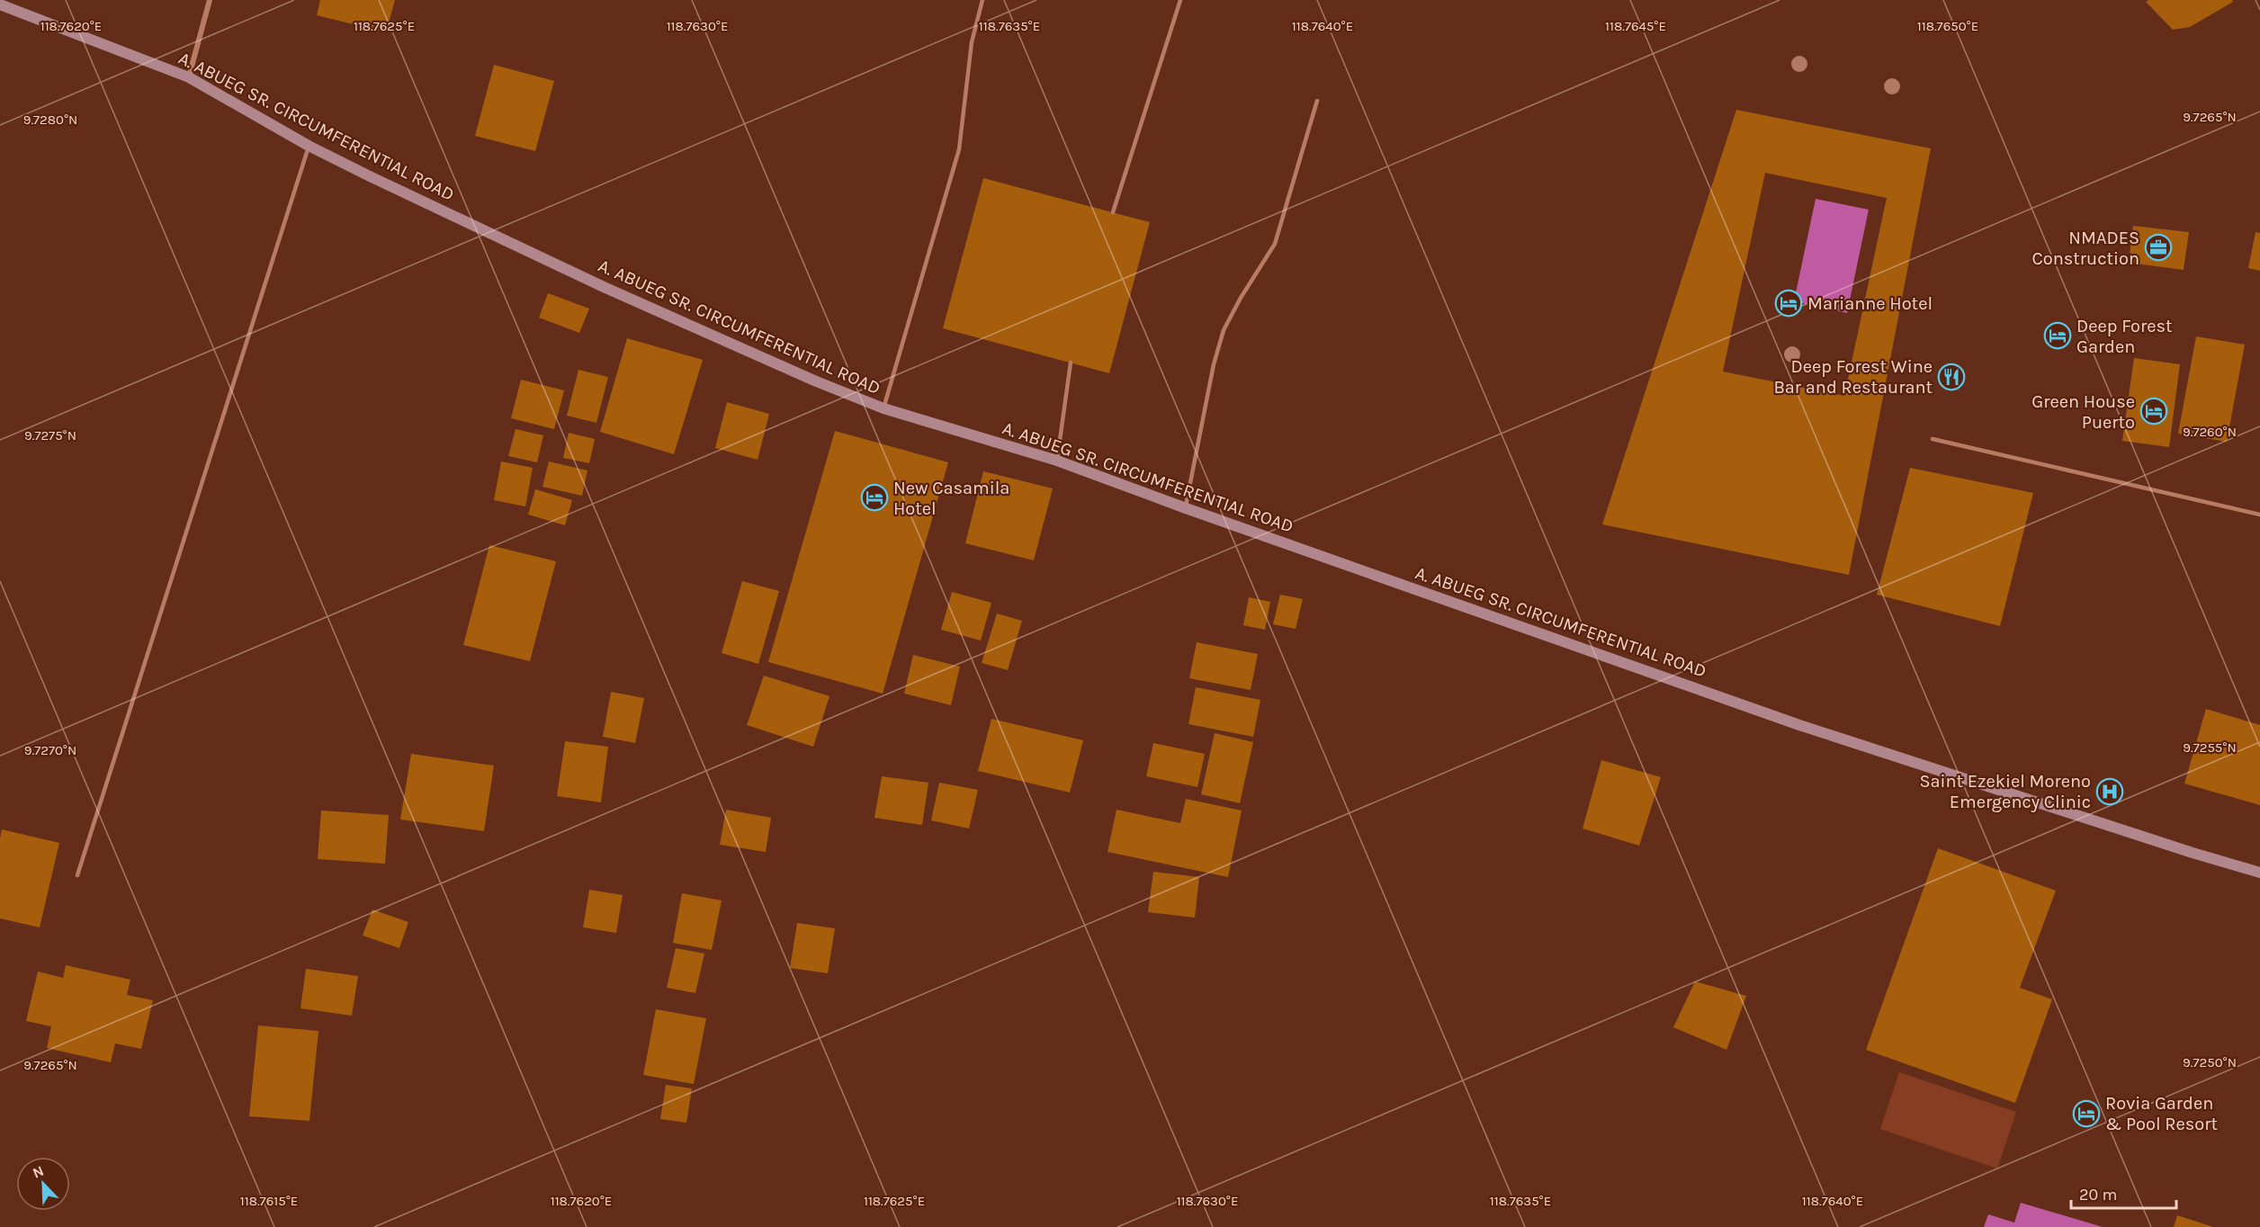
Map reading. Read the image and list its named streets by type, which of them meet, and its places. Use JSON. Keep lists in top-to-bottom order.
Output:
{
  "streets": {
    "street": ["A. ABUEG SR. CIRCUMFERENTIAL ROAD"]
  },
  "places": {
    "office": ["NMADES Construction"],
    "hotel": [
      "Marianne Hotel",
      "Deep Forest Garden",
      "Green House Puerto",
      "New Casamila Hotel",
      "Rovia Garden & Pool Resort"
    ],
    "restaurant": ["Deep Forest Wine Bar and Restaurant"],
    "hospital": ["Saint Ezekiel Moreno Emergency Clinic"]
  },
  "scale_bar": "20 m",
  "north": "top left",
  "coordinates": [
    "118.7620°E",
    "118.7625°E",
    "118.7630°E",
    "118.7635°E",
    "118.7640°E",
    "118.7645°E",
    "118.7650°E",
    "9.7265°N",
    "9.7280°N",
    "9.7260°N",
    "9.7275°N",
    "9.7255°N",
    "9.7270°N",
    "9.7250°N",
    "118.7615°E"
  ]
}
